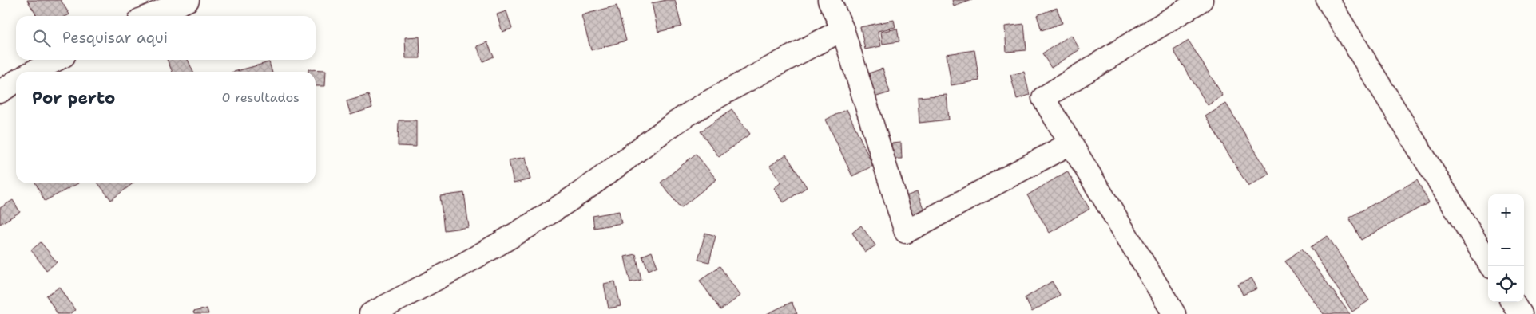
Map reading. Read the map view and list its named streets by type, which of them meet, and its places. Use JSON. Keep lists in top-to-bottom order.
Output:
{
  "page": {
    "search": "Pesquisar aqui",
    "heading": ["Por perto", "0 resultados"],
    "map_buttons": ["+", "−"]
  }
}
